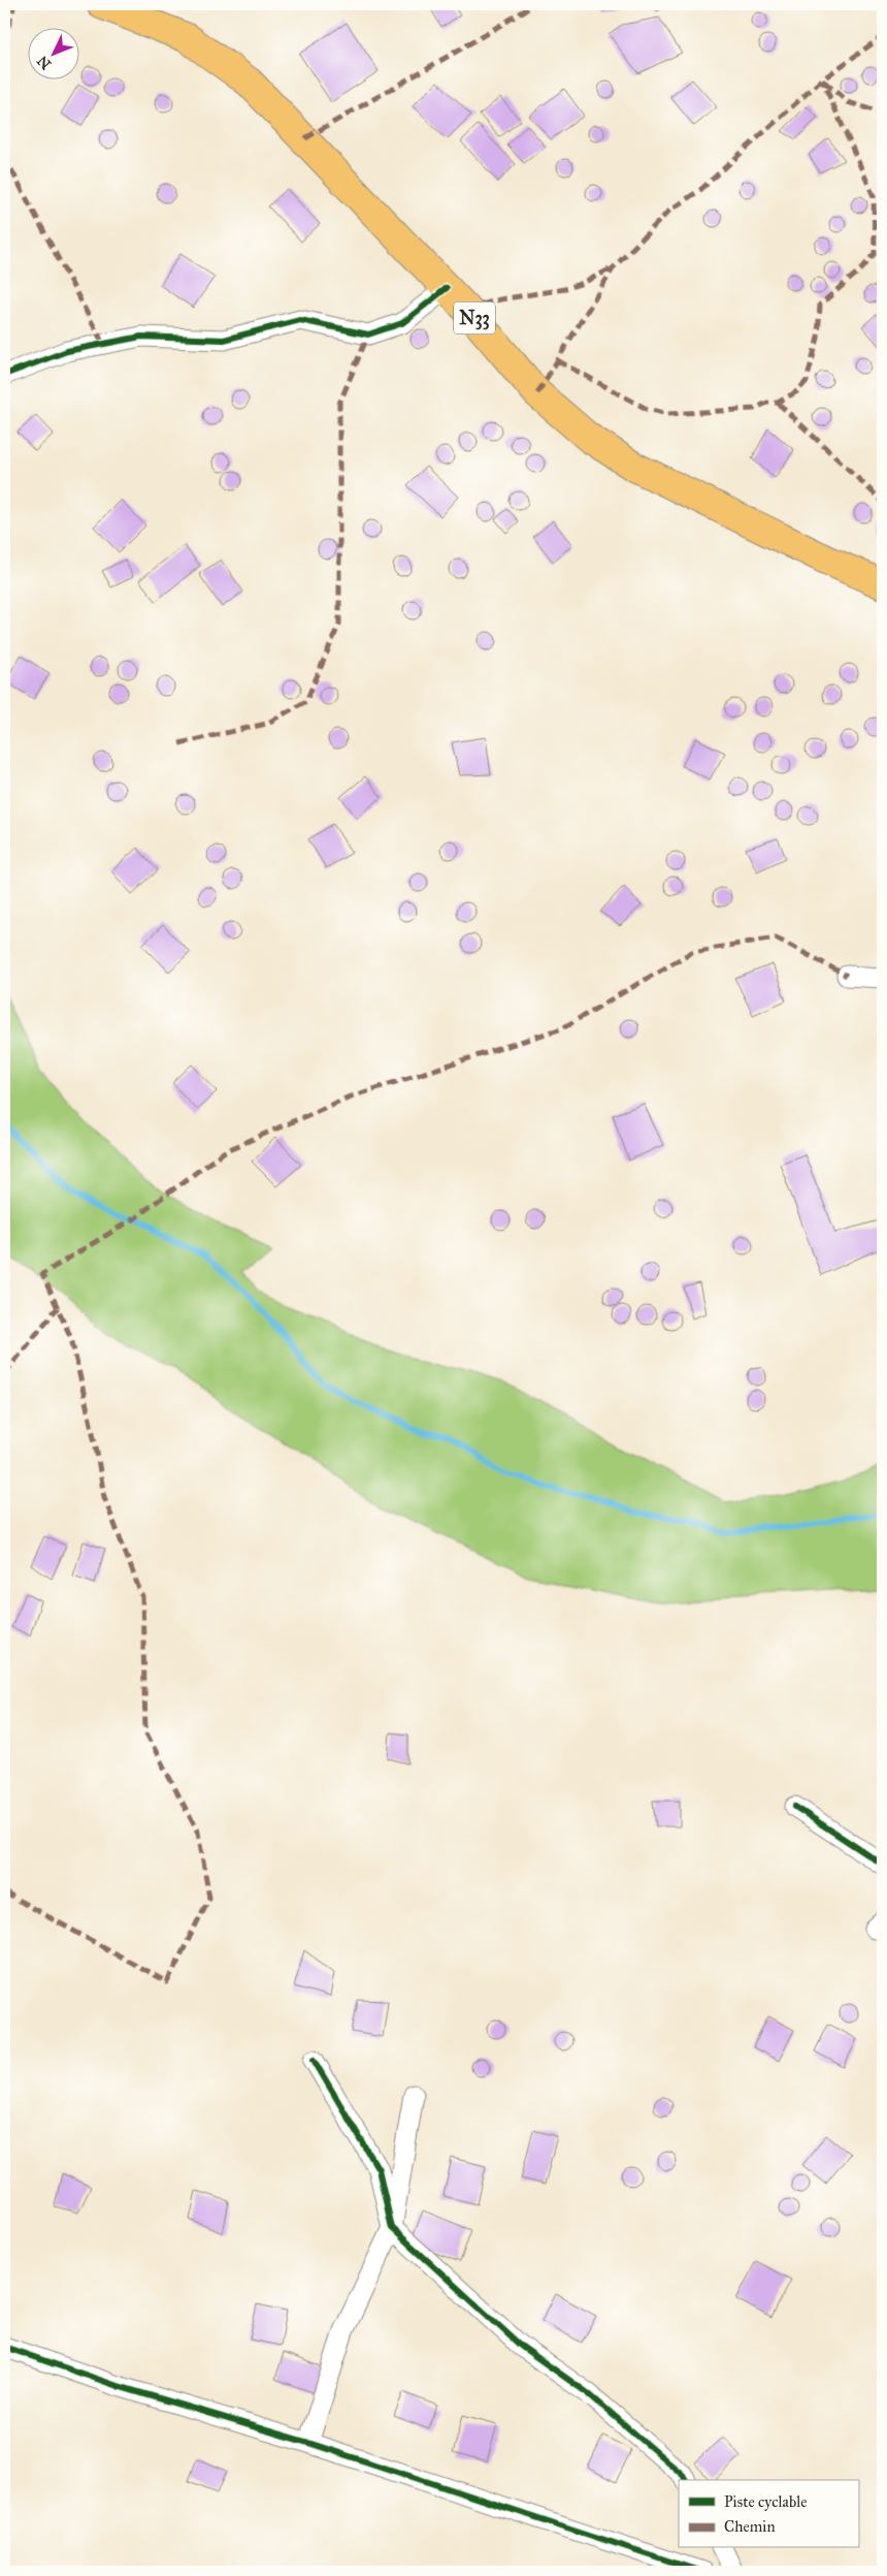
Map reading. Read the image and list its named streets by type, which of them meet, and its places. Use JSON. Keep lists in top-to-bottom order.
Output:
{
  "streets": {
    "main road": ["N33"]
  },
  "legend": ["Piste cyclable", "Chemin"],
  "north": "bottom left"
}
